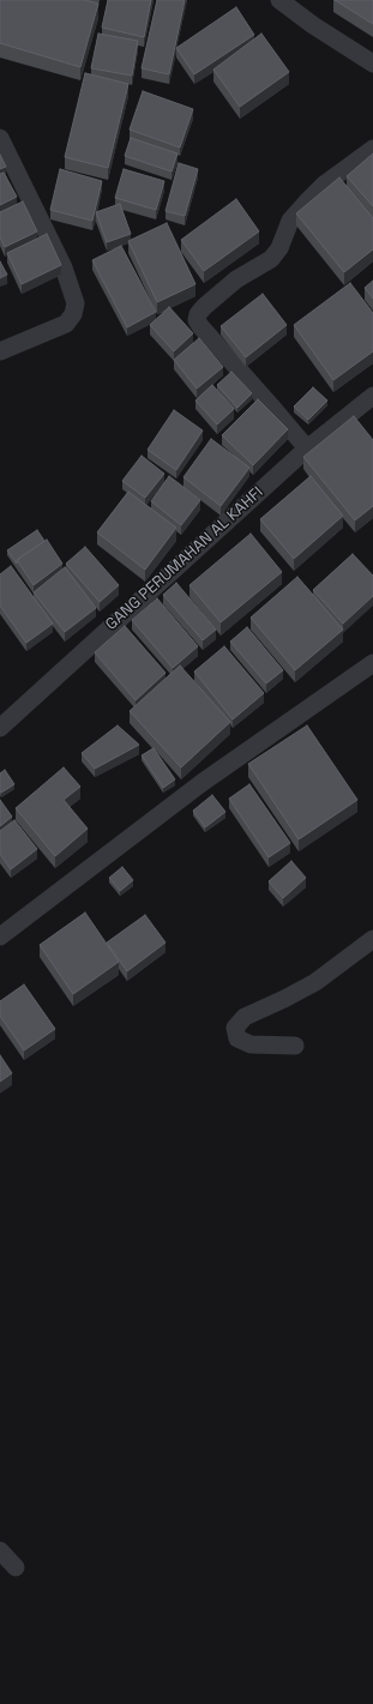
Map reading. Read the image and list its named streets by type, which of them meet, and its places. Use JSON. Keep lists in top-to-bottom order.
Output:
{
  "streets": {
    "street": ["GANG PERUMAHAN AL KAHFI"]
  }
}
